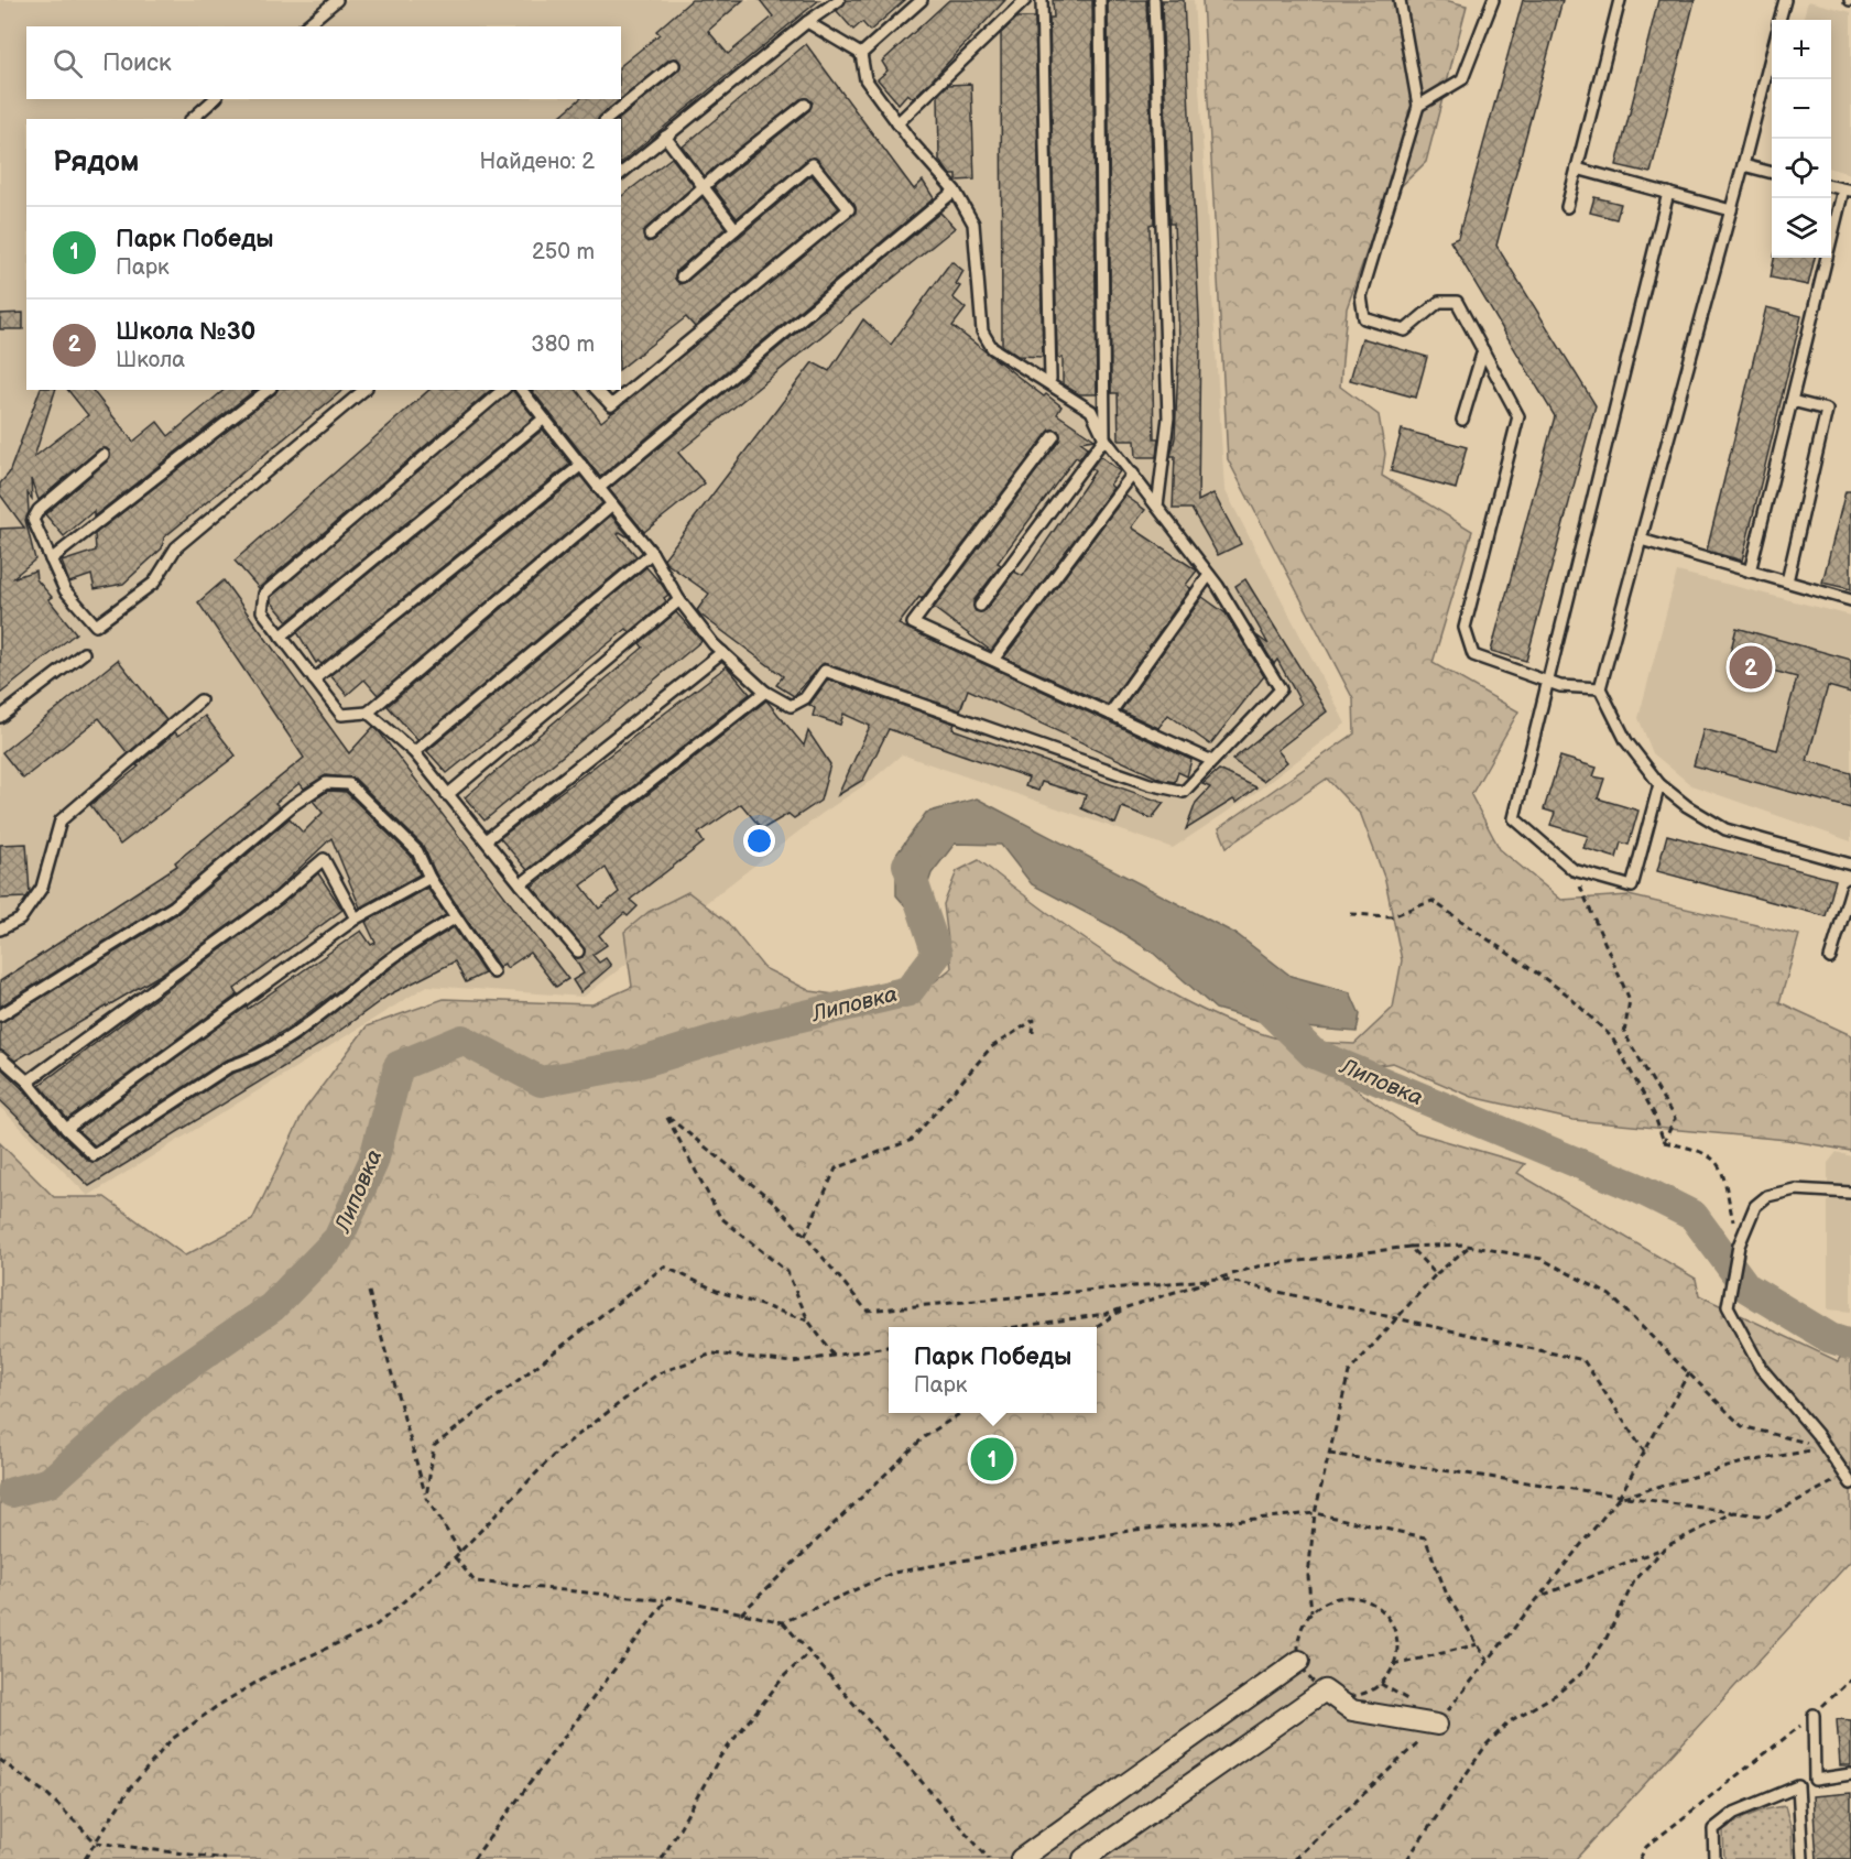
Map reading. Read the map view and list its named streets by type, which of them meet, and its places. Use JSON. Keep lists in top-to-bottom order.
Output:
{
  "water": ["Липовка"],
  "page": {
    "map_buttons": ["+", "−"],
    "search": "Поиск",
    "heading": ["Рядом", "Найдено: 2"],
    "list": [
      {
        "mark": "1",
        "name": "Парк Победы",
        "note": "Парк",
        "value": "250 m"
      },
      {
        "mark": "2",
        "name": "Школа №30",
        "note": "Школа",
        "value": "380 m"
      }
    ],
    "pins": ["2", "1"],
    "popup": ["Парк Победы", "Парк"]
  }
}
